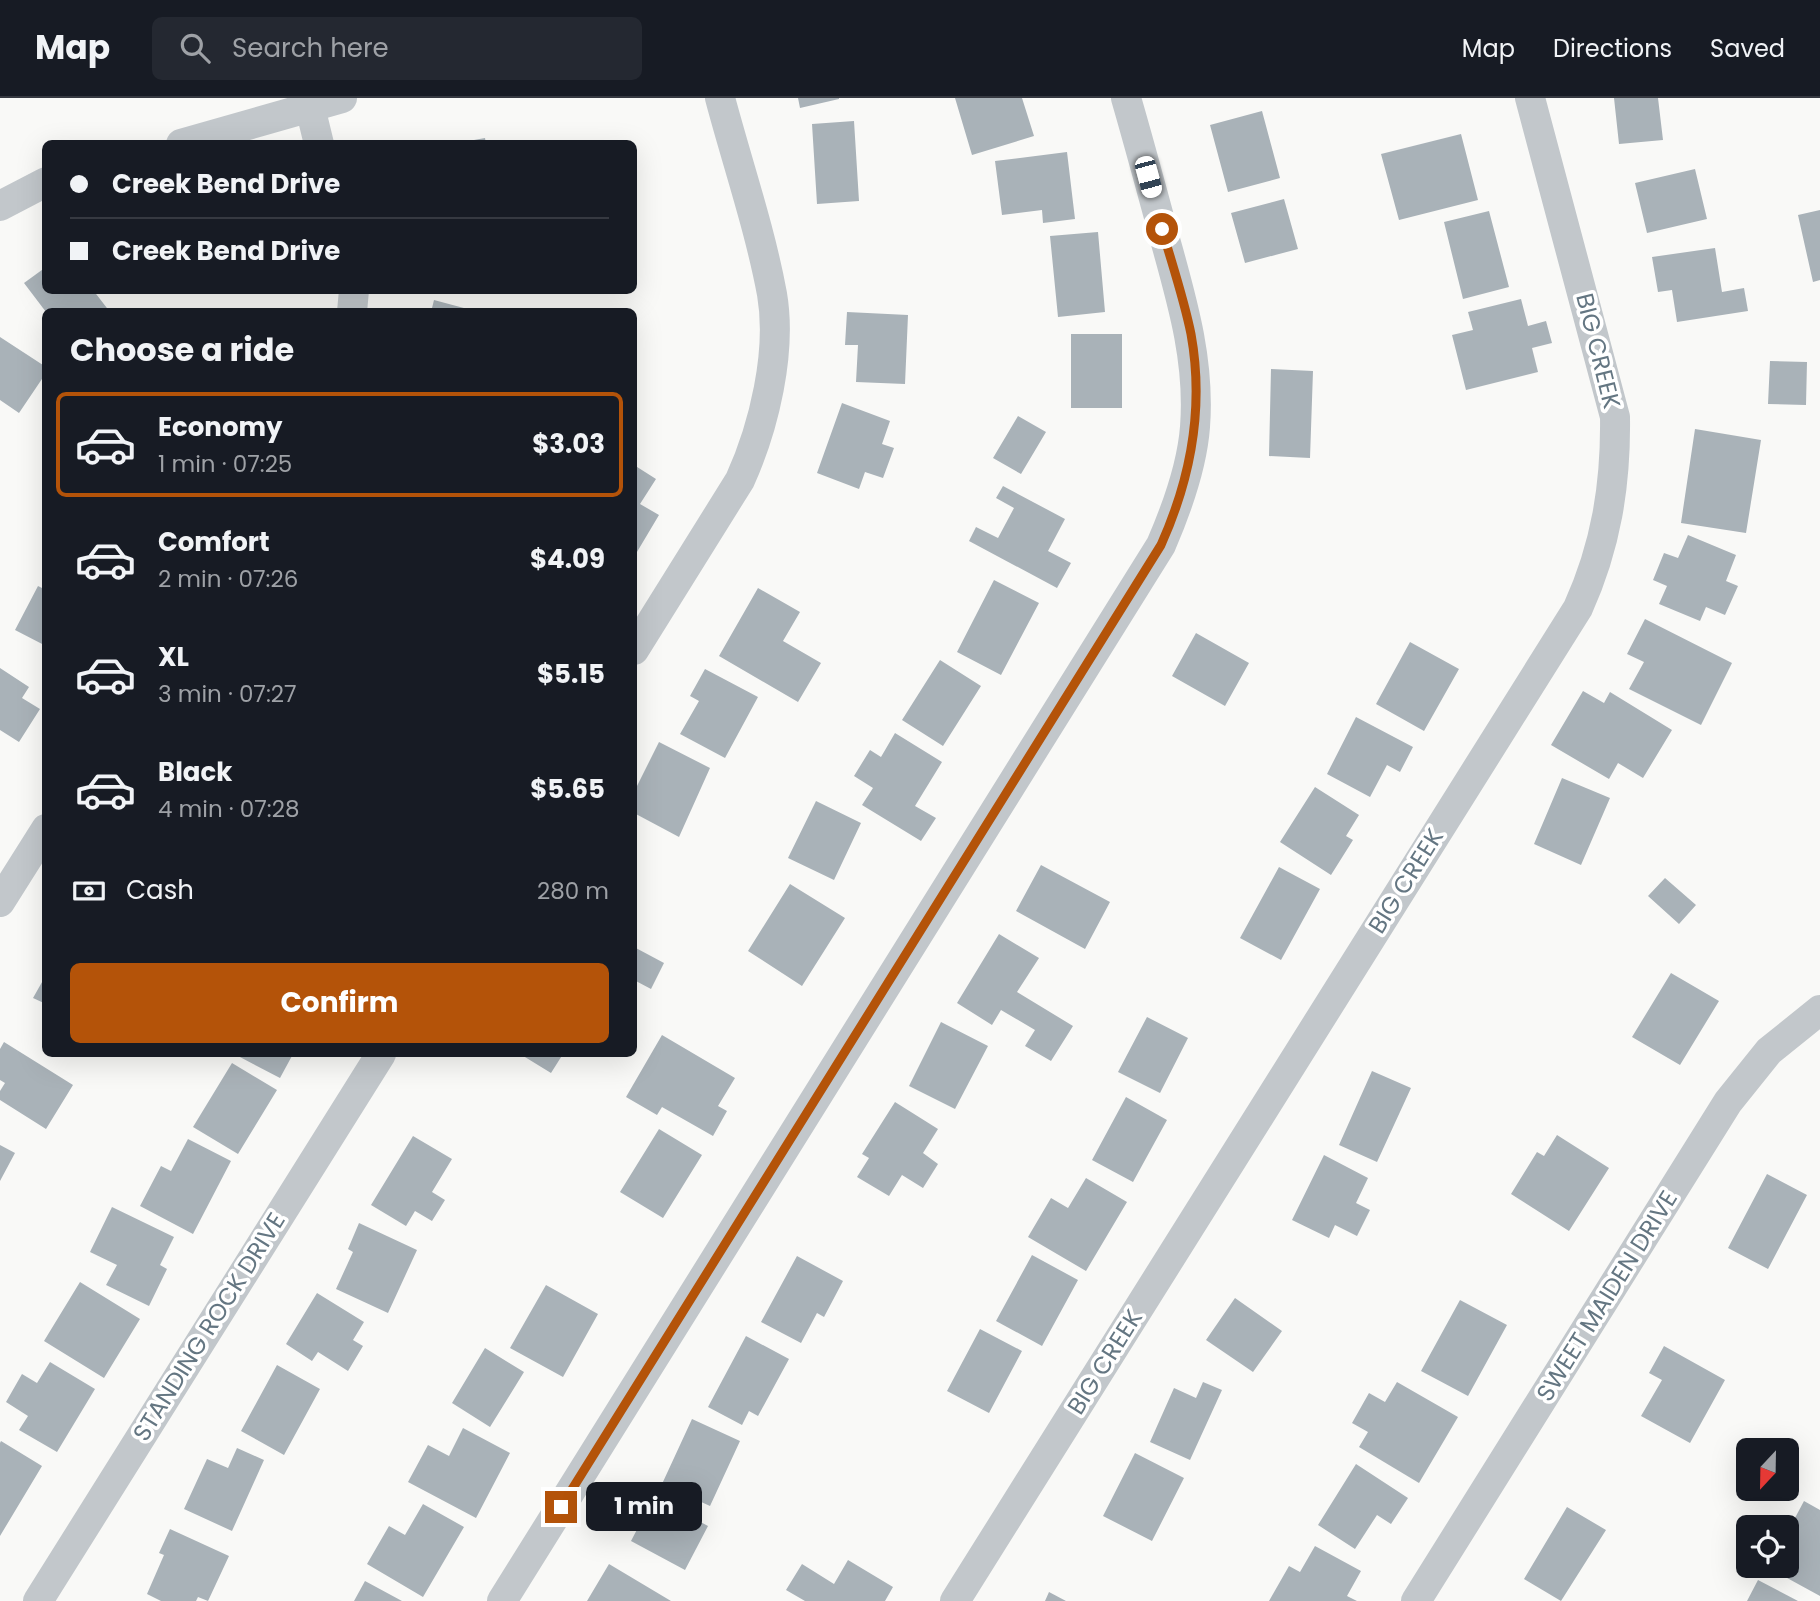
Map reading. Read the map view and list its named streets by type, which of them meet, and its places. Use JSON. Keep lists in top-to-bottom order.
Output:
{
  "streets": {
    "street": ["BIG CREEK", "SWEET MAIDEN DRIVE", "STANDING ROCK DRIVE"]
  },
  "north": "bottom",
  "page": {
    "header": "Map",
    "search": "Search here",
    "nav": ["Map", "Directions", "Saved"],
    "banner": ["Creek Bend Drive", "Creek Bend Drive"],
    "heading": "Choose a ride",
    "list": [
      {
        "name": "Economy",
        "note": "1 min · 07:25",
        "value": "$3.03"
      },
      {
        "name": "Comfort",
        "note": "2 min · 07:26",
        "value": "$4.09"
      },
      {
        "name": "XL",
        "note": "3 min · 07:27",
        "value": "$5.15"
      },
      {
        "name": "Black",
        "note": "4 min · 07:28",
        "value": "$5.65"
      }
    ],
    "pay": ["Cash", "280 m"],
    "buttons": "Confirm",
    "bubble": "1 min"
  }
}
